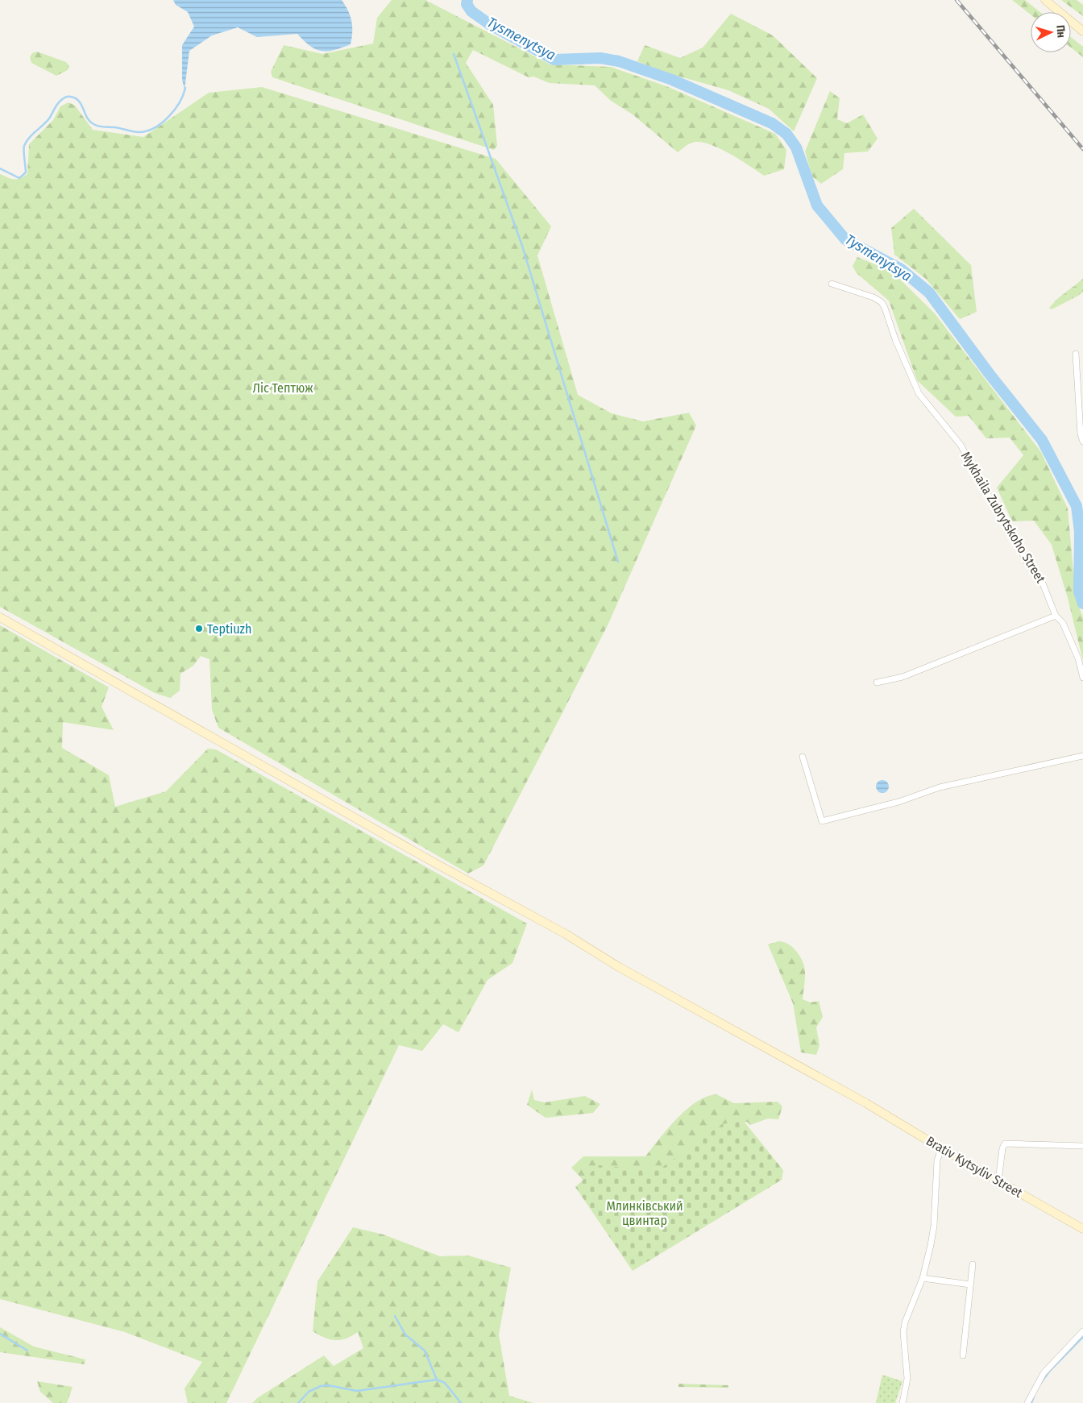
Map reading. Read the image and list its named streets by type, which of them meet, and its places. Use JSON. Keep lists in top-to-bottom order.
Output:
{
  "streets": {
    "street": ["Mykhaila Zubrytskoho Street", "Brativ Kytsyliv Street"]
  },
  "water": ["Tysmenytsya"],
  "parks": ["Ліс Тептюж", "Млинківський цвинтар"],
  "places": ["Teptiuzh"],
  "north": "right"
}
